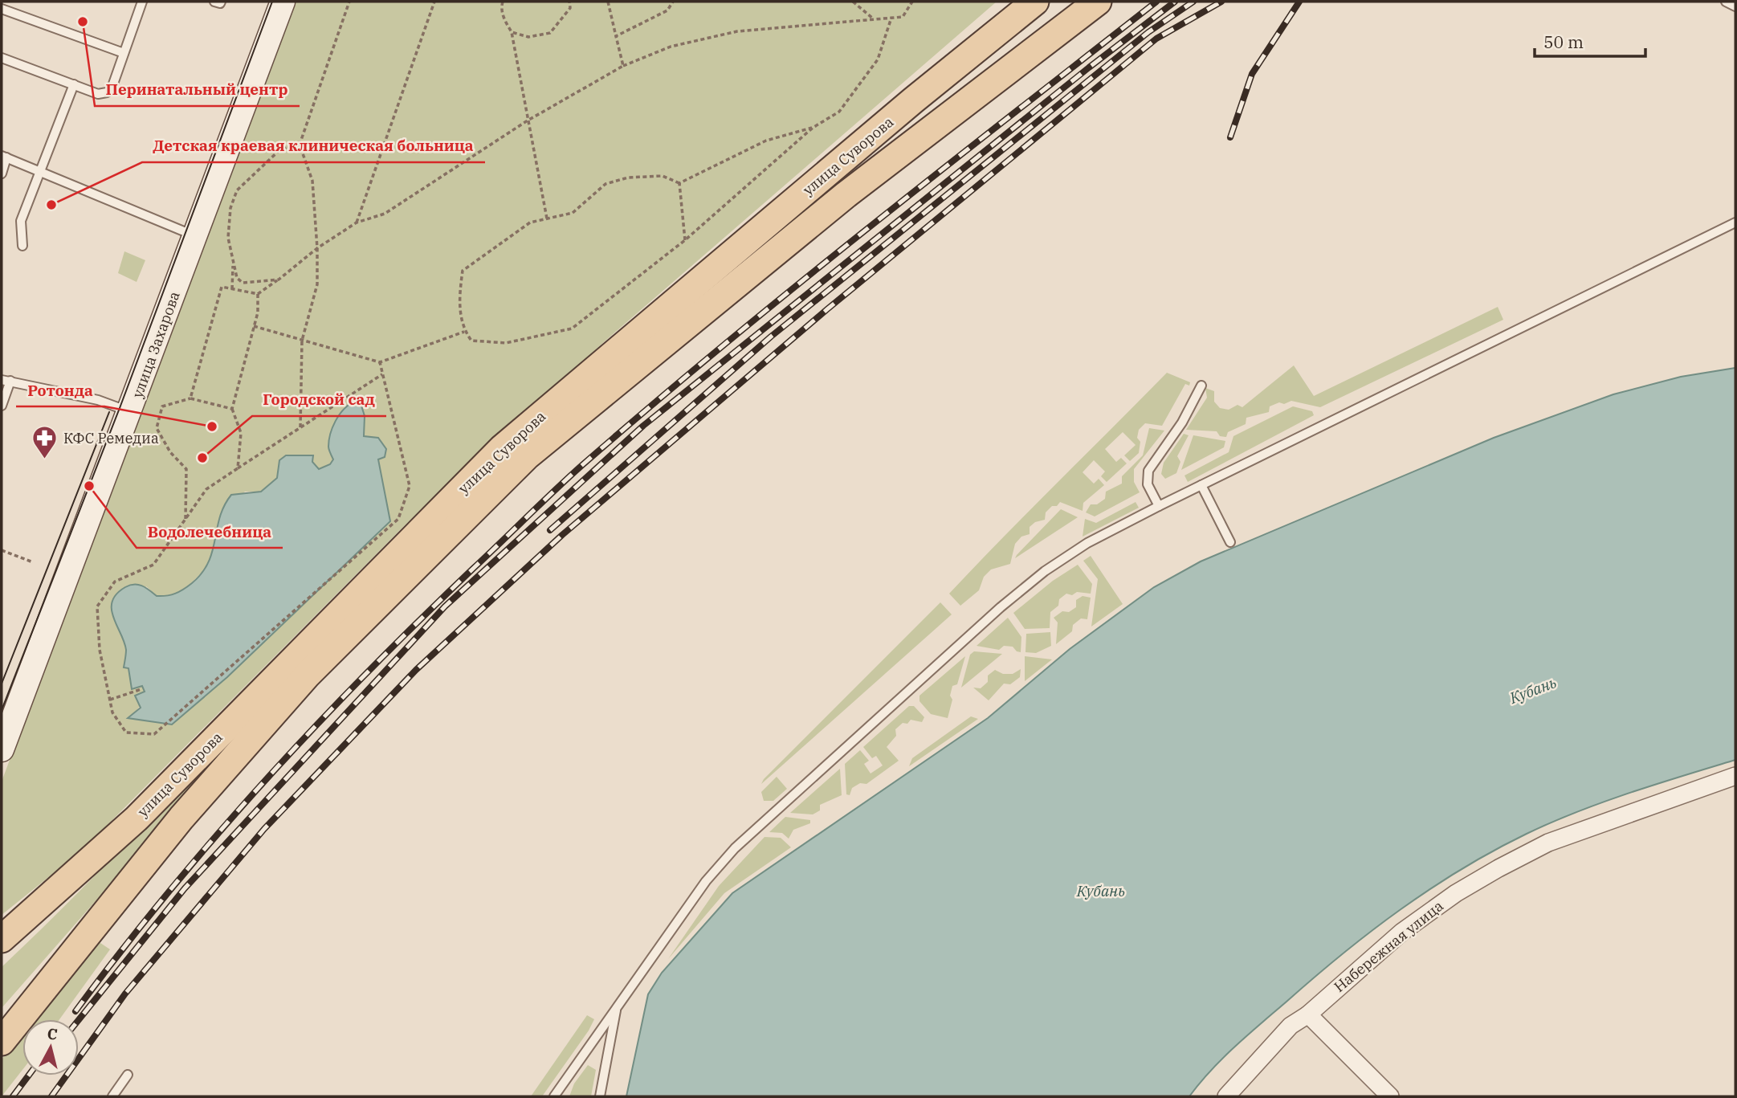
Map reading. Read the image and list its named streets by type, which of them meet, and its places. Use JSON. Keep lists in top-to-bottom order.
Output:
{
  "streets": {
    "main road": ["улица Суворова"],
    "street": ["улица Захарова", "Набережная улица"]
  },
  "water": ["Кубань"],
  "places": {
    "other": [
      "Перинатальный центр",
      "Детская краевая клиническая больница",
      "Ротонда",
      "Городской сад",
      "Водолечебница"
    ],
    "pharmacy": ["КФС Ремедиа"]
  },
  "scale_bar": "50 m",
  "north": "top"
}
